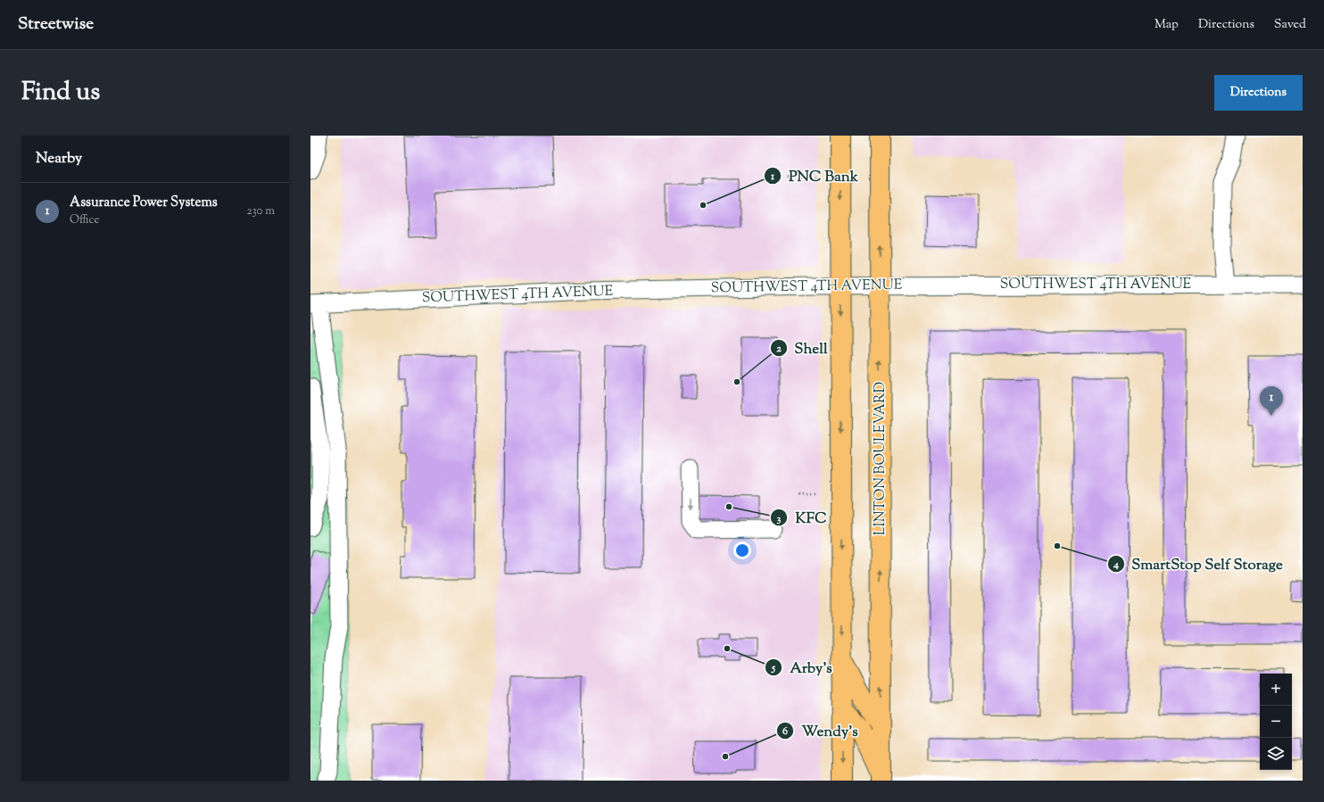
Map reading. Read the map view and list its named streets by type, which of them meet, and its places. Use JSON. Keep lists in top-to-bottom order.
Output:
{
  "streets": {
    "main road": ["LINTON BOULEVARD"],
    "street": ["SOUTHWEST 4TH AVENUE"]
  },
  "crossings": [
    ["SOUTHWEST 4TH AVENUE", "LINTON BOULEVARD"]
  ],
  "places": [
    "PNC Bank",
    "Shell",
    "KFC",
    "SmartStop Self Storage",
    "Arby's",
    "Wendy's"
  ],
  "page": {
    "header": "Streetwise",
    "nav": ["Map", "Directions", "Saved"],
    "title": "Find us",
    "buttons": "Directions",
    "heading": "Nearby",
    "list": [
      {
        "mark": "1",
        "name": "Assurance Power Systems",
        "note": "Office",
        "value": "230 m"
      }
    ],
    "pins": "1",
    "map_buttons": ["+", "−"]
  }
}
